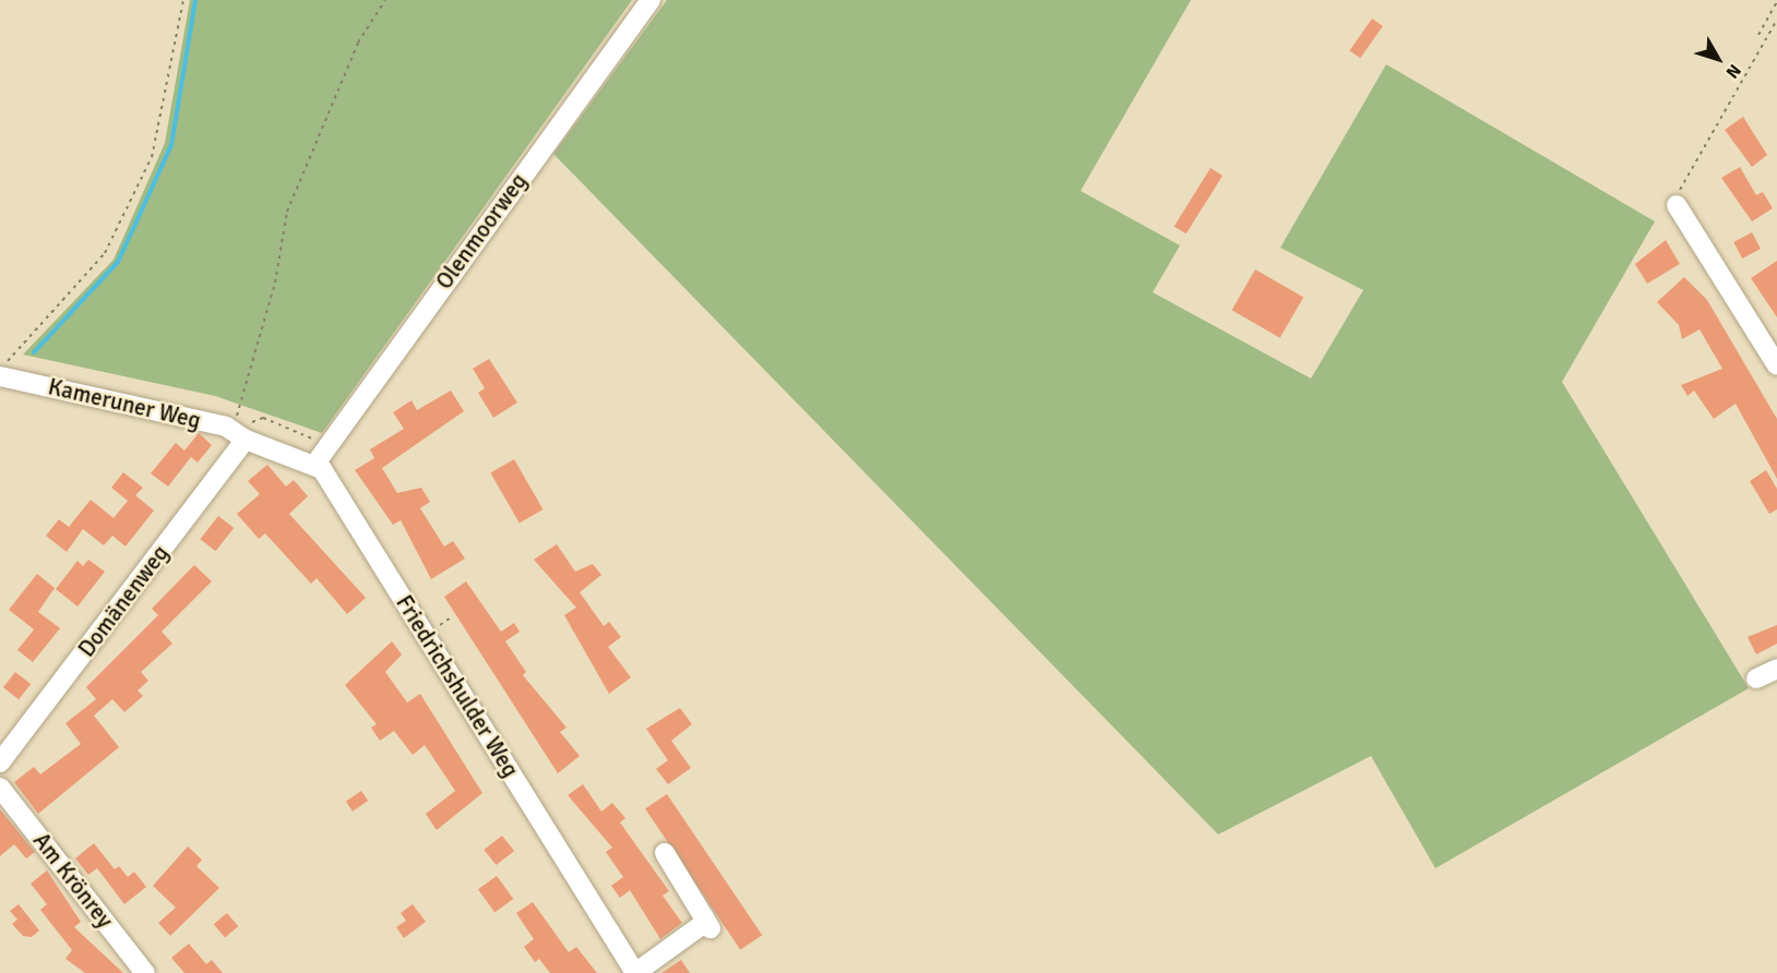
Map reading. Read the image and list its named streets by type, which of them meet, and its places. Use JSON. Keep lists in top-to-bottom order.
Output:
{
  "streets": {
    "street": [
      "Olenmoorweg",
      "Kameruner Weg",
      "Domänenweg",
      "Friedrichshulder Weg",
      "Am Krönrey"
    ]
  },
  "crossings": [
    ["Olenmoorweg", "Friedrichshulder Weg"],
    ["Kameruner Weg", "Domänenweg"]
  ],
  "north": "bottom right"
}
